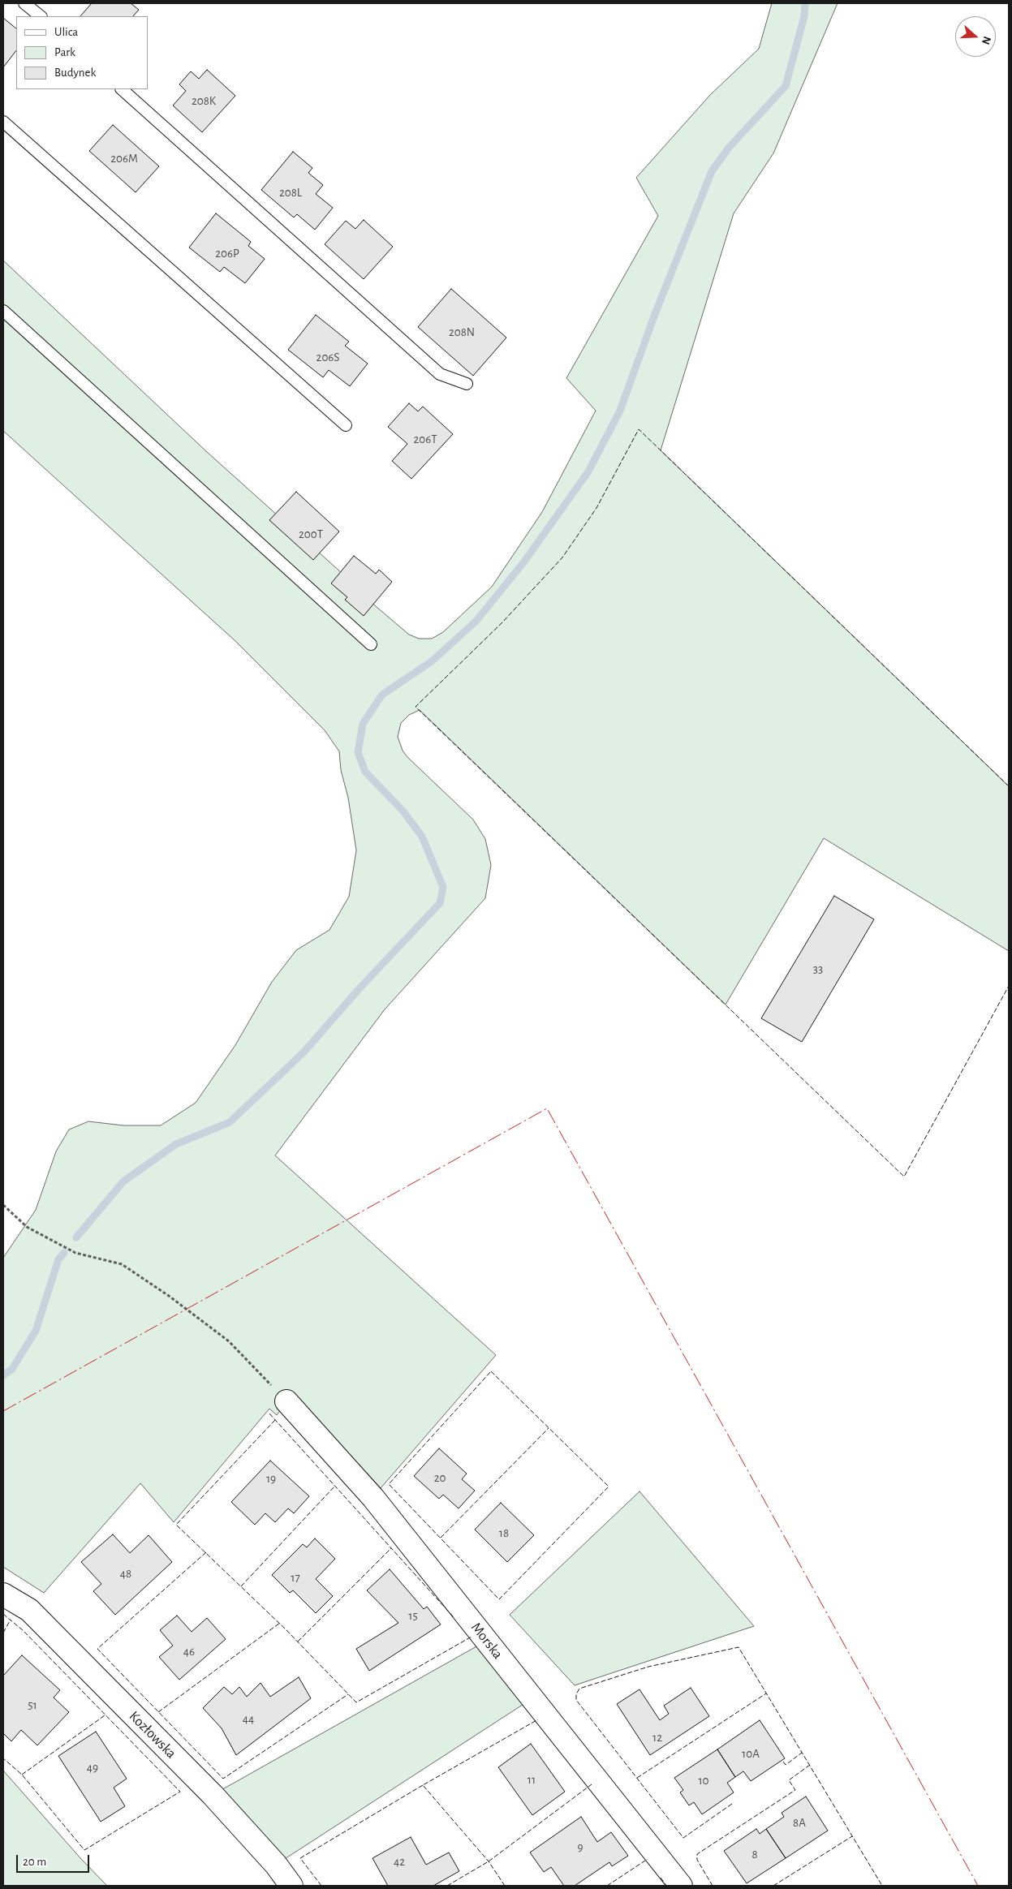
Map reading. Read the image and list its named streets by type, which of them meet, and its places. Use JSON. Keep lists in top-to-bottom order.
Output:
{
  "streets": {
    "street": ["Morska", "Kozłowska"]
  },
  "house_numbers": [
    "208K",
    "206M",
    "208L",
    "206P",
    "208N",
    "206S",
    "206T",
    "200T",
    "33",
    "20",
    "19",
    "18",
    "48",
    "17",
    "15",
    "46",
    "51",
    "44",
    "12",
    "10A",
    "49",
    "11",
    "10",
    "8A",
    "9",
    "8",
    "42"
  ],
  "legend": ["Ulica", "Park", "Budynek"],
  "scale_bar": "20 m",
  "north": "right"
}
